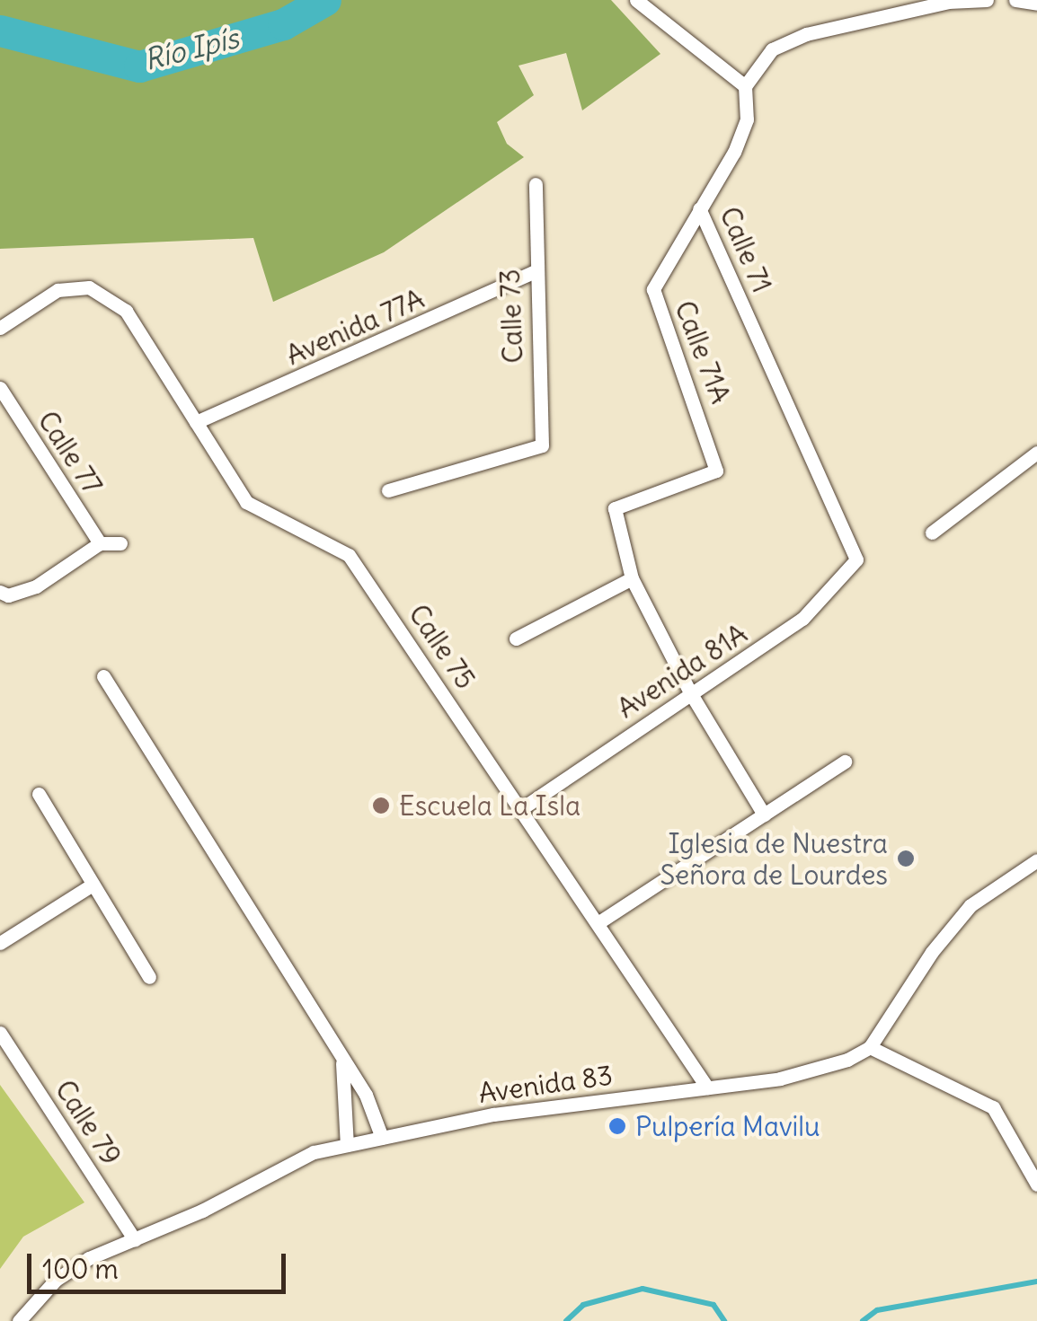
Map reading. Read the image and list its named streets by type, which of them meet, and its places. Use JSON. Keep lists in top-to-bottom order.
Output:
{
  "streets": {
    "street": [
      "Calle 71",
      "Calle 73",
      "Avenida 77A",
      "Calle 71A",
      "Calle 77",
      "Calle 75",
      "Avenida 81A",
      "Avenida 83",
      "Calle 79"
    ]
  },
  "crossings": [
    ["Calle 71", "Calle 71A"],
    ["Calle 71", "Avenida 81A"],
    ["Calle 73", "Avenida 77A"],
    ["Avenida 77A", "Calle 75"],
    ["Calle 75", "Avenida 81A"],
    ["Calle 75", "Avenida 83"],
    ["Avenida 83", "Calle 79"]
  ],
  "water": ["Río Ipís"],
  "places": ["Escuela La Isla", "Iglesia de Nuestra Señora de Lourdes", "Pulpería Mavilu"],
  "scale_bar": "100 m"
}
